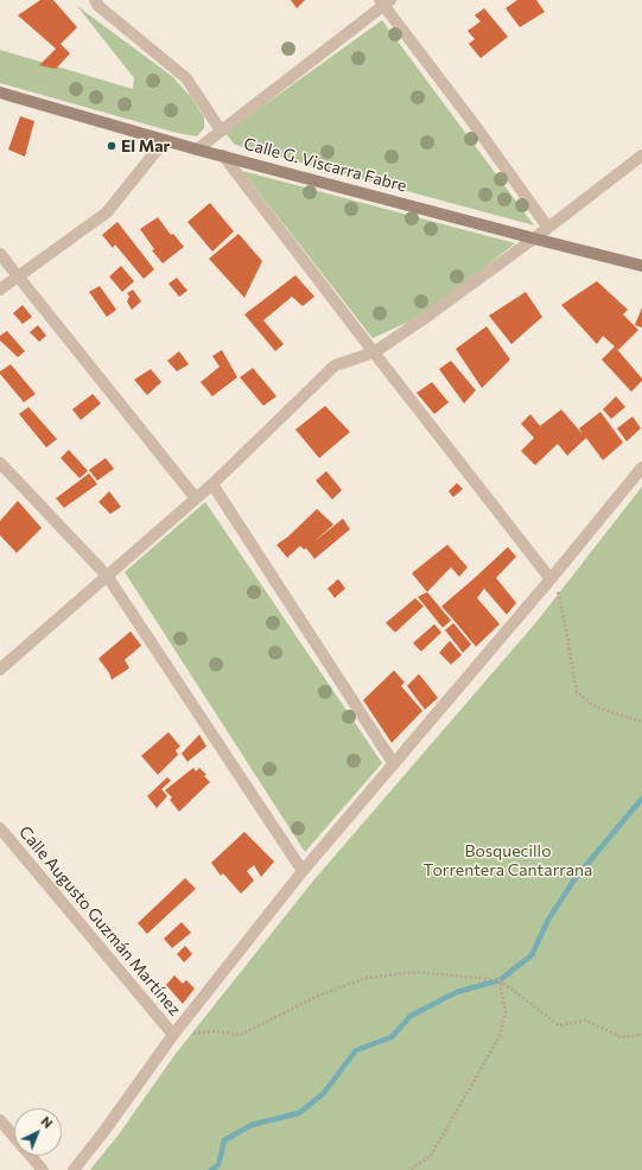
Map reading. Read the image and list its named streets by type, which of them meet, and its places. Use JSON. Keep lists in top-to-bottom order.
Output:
{
  "streets": {
    "street": ["Calle G. Viscarra Fabre", "Calle Augusto Guzmán Martínez"]
  },
  "parks": ["Bosquecillo Torrentera Cantarrana"],
  "places": ["El Mar"],
  "north": "top right"
}
